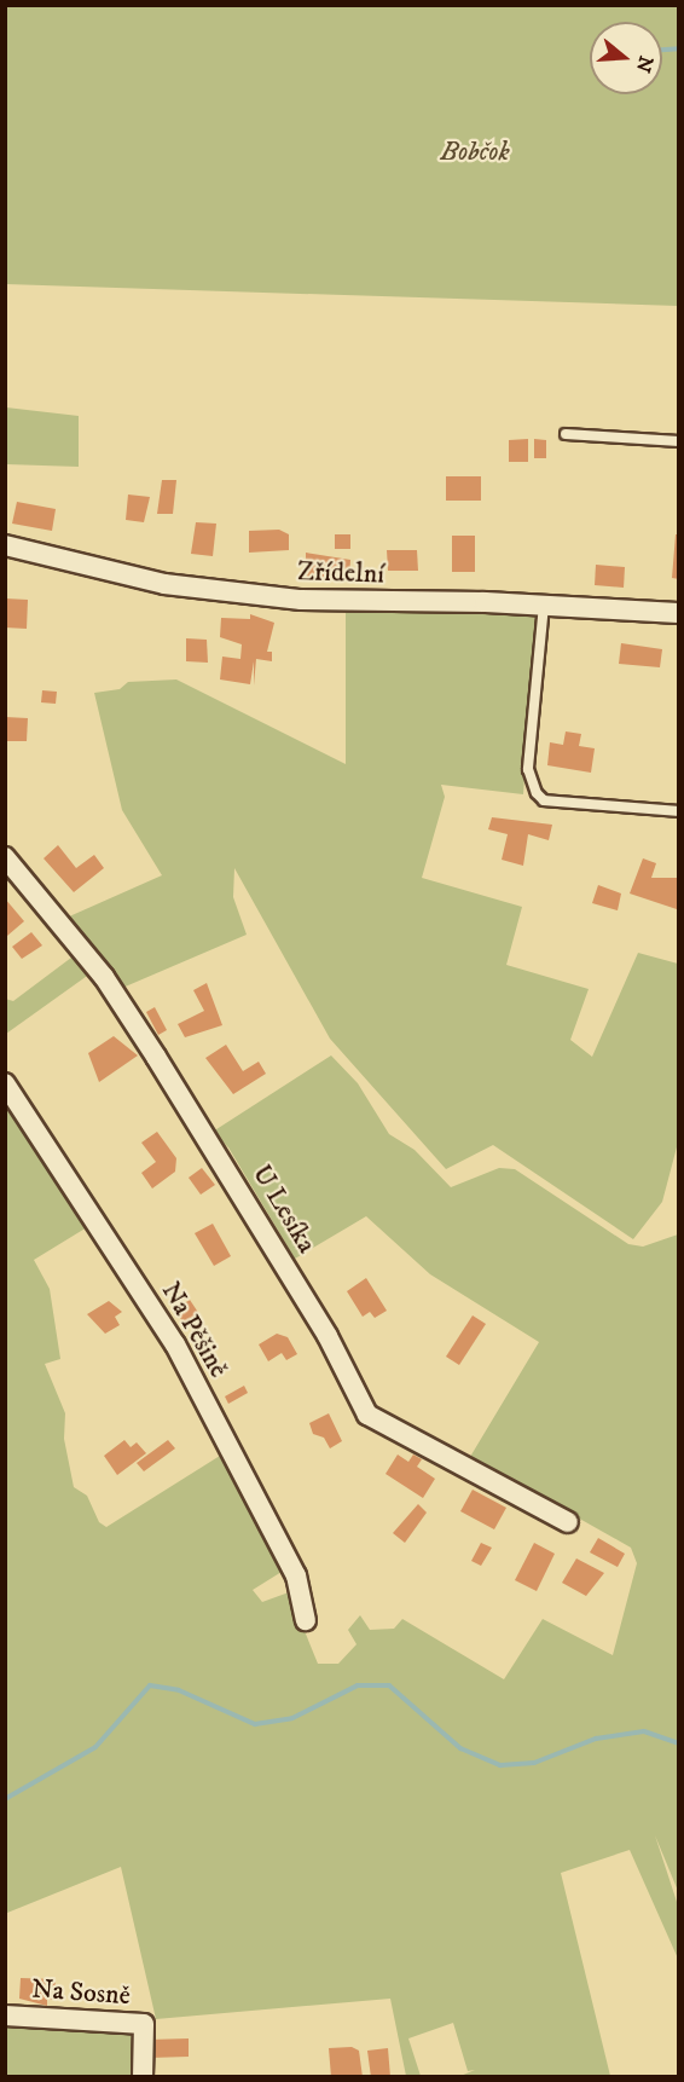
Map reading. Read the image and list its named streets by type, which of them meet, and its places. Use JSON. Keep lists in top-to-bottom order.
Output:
{
  "streets": {
    "street": [
      "Zřídelní",
      "U Lesíka",
      "Na Pěšině",
      "Na Sosně"
    ]
  },
  "parks": ["Bobčok"],
  "north": "right"
}
